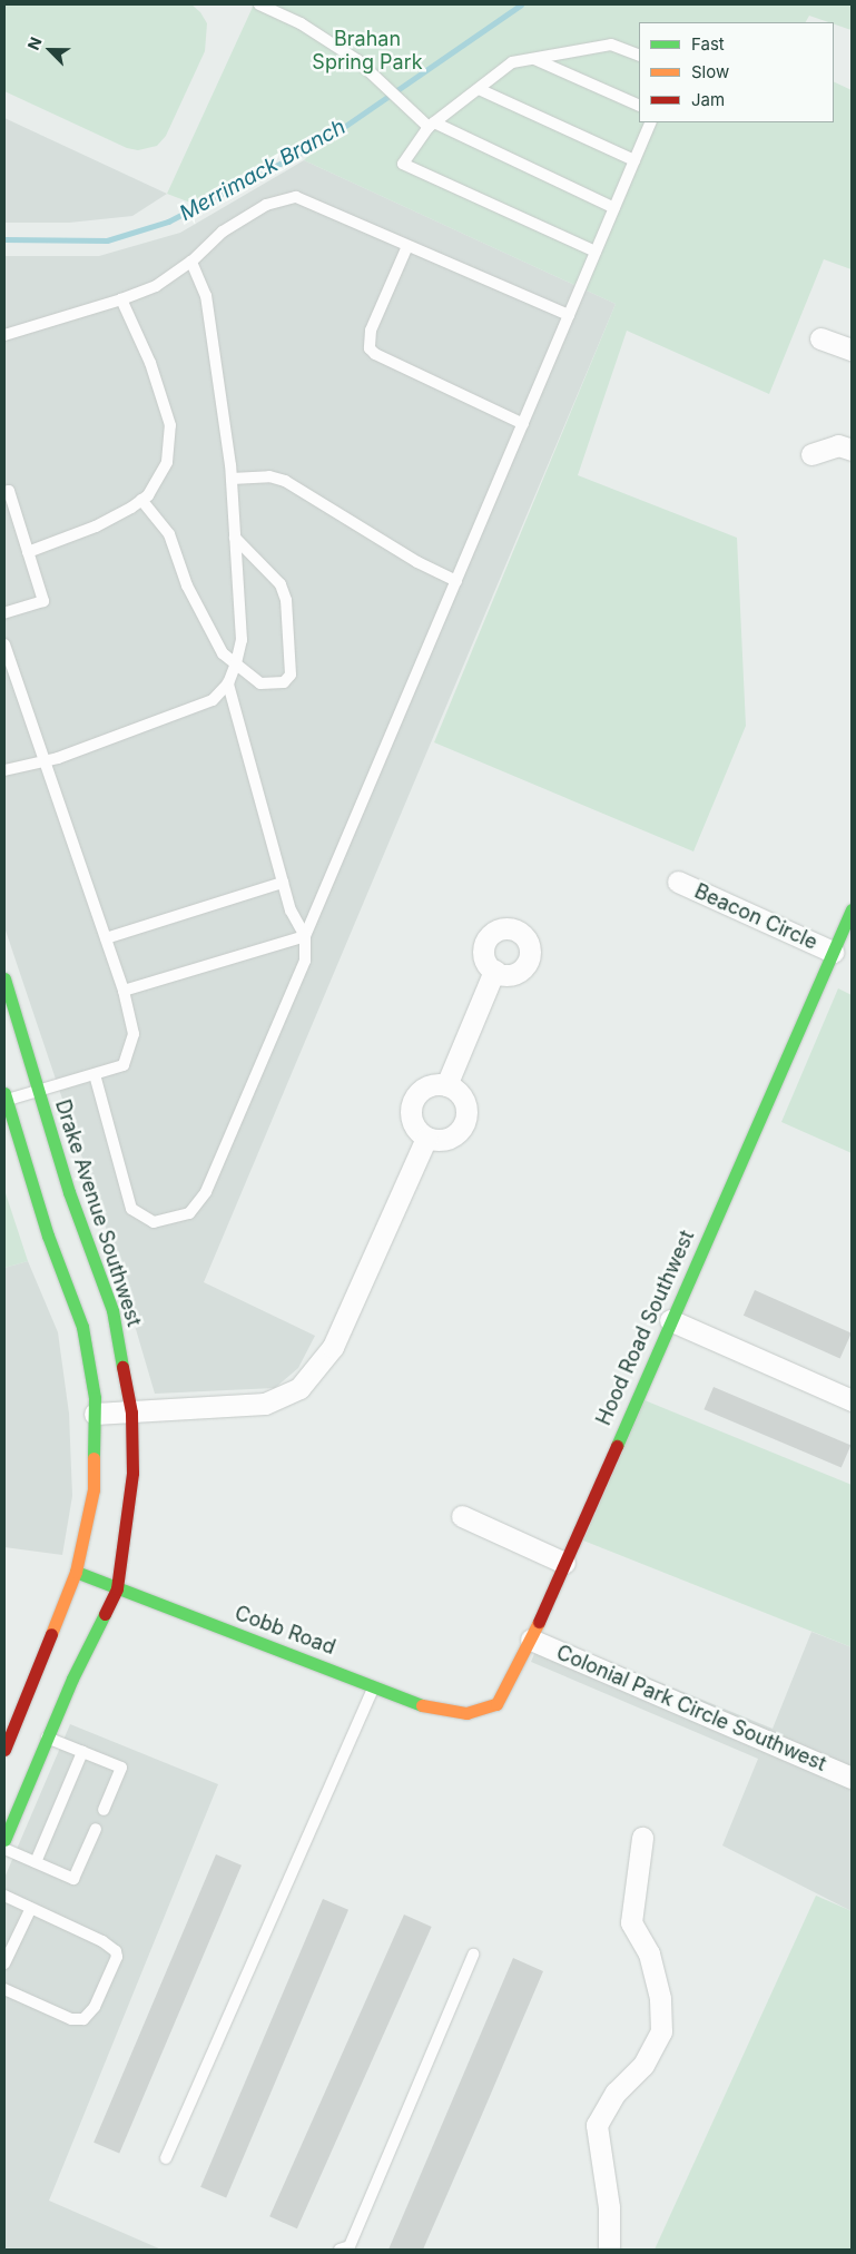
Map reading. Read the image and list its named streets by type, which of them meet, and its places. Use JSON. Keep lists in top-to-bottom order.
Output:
{
  "streets": {
    "street": [
      "Beacon Circle",
      "Drake Avenue Southwest",
      "Hood Road Southwest",
      "Cobb Road",
      "Colonial Park Circle Southwest"
    ]
  },
  "crossings": [
    ["Beacon Circle", "Hood Road Southwest"],
    ["Drake Avenue Southwest", "Cobb Road"],
    ["Hood Road Southwest", "Cobb Road"],
    ["Hood Road Southwest", "Colonial Park Circle Southwest"]
  ],
  "water": ["Merrimack Branch"],
  "parks": ["Brahan Spring Park"],
  "legend": ["Fast", "Slow", "Jam"],
  "north": "top left"
}
